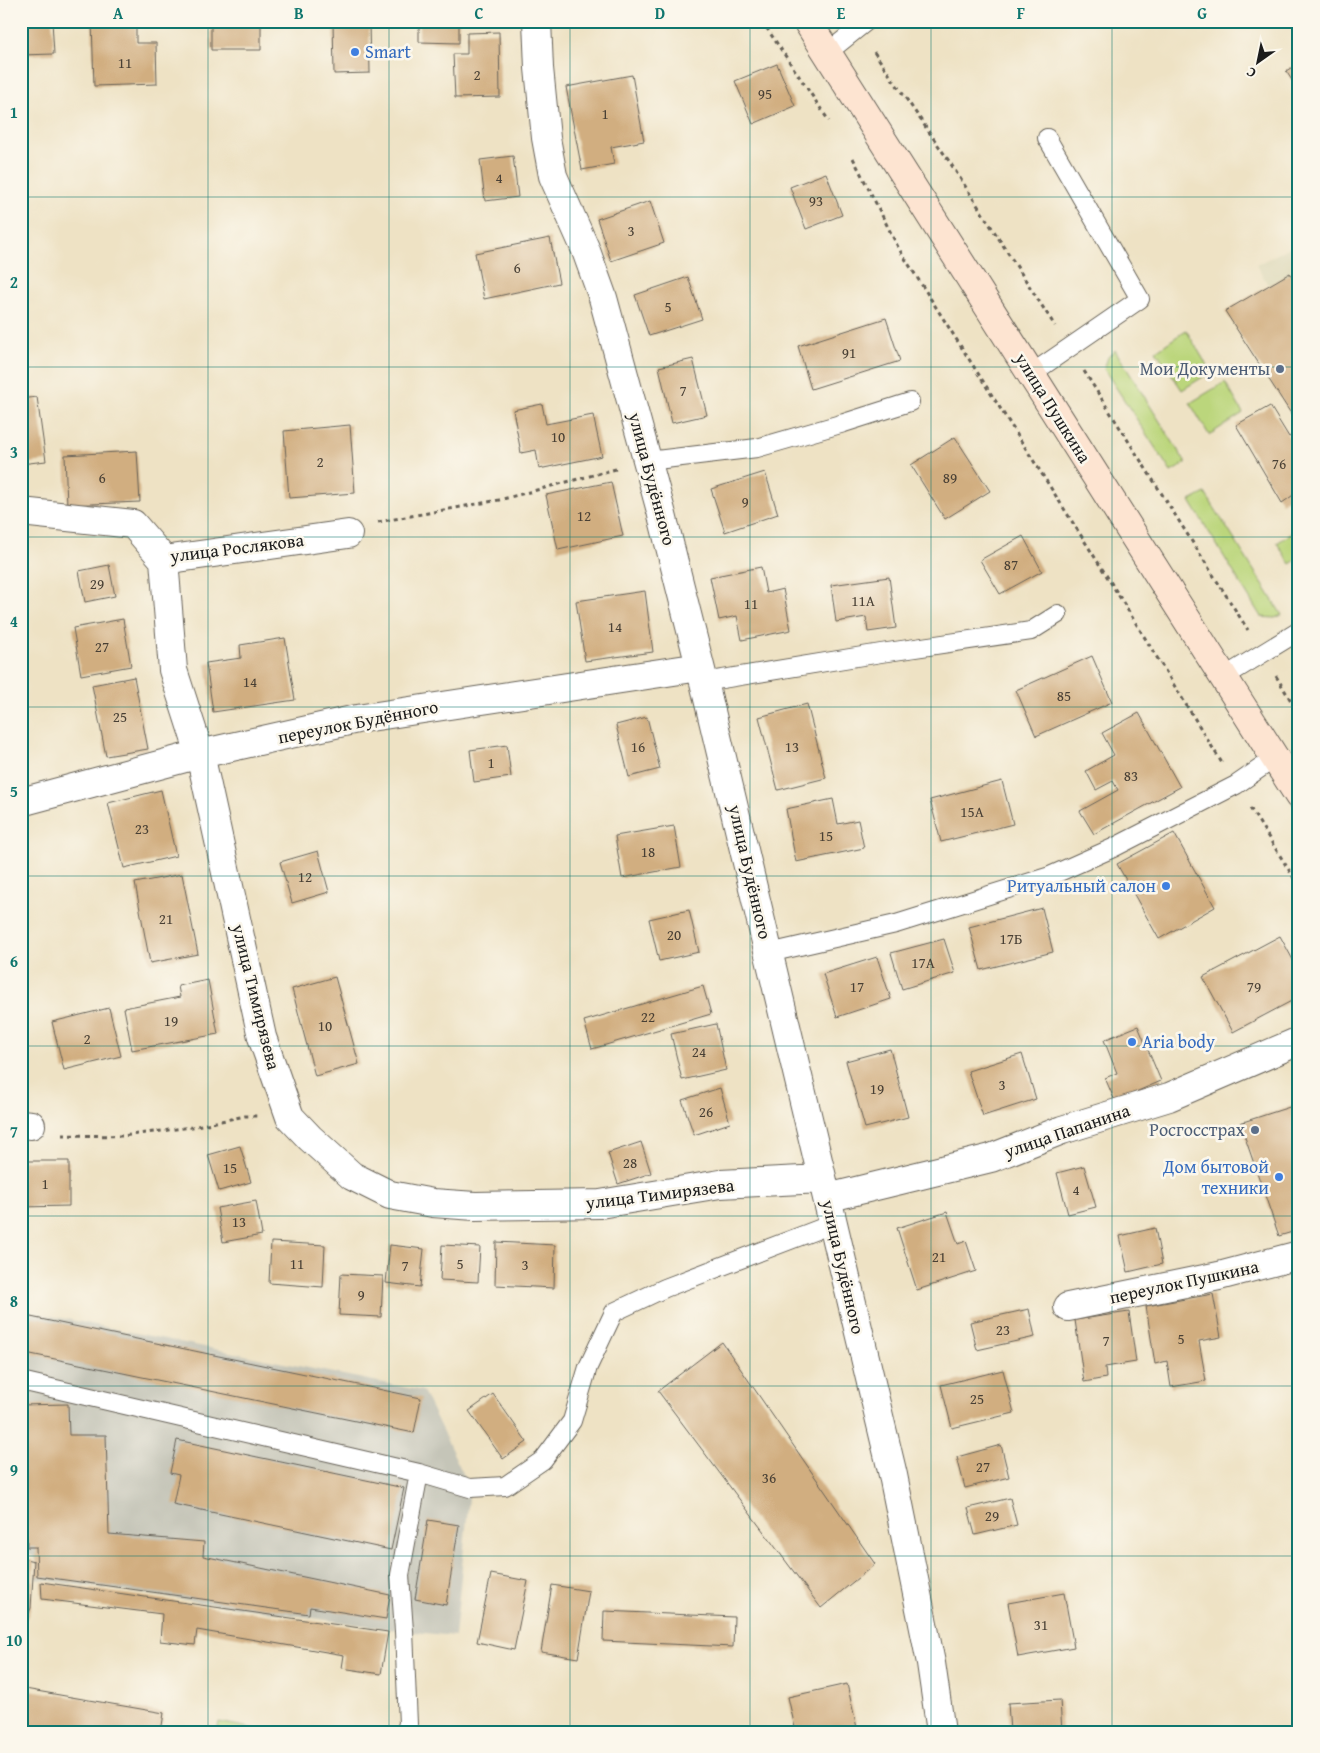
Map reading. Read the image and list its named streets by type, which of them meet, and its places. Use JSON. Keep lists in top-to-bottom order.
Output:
{
  "streets": {
    "street": [
      "улица Пушкина",
      "улица Будённого",
      "улица Рослякова",
      "переулок Будённого",
      "улица Тимирязева",
      "улица Папанина",
      "переулок Пушкина"
    ]
  },
  "crossings": [
    ["улица Будённого", "переулок Будённого"],
    ["улица Будённого", "улица Тимирязева"],
    ["улица Будённого", "улица Папанина"],
    ["улица Рослякова", "улица Тимирязева"],
    ["переулок Будённого", "улица Тимирязева"],
    ["улица Тимирязева", "улица Папанина"]
  ],
  "places": [
    "Smart",
    "Мои Документы",
    "Ритуальный салон",
    "Aria body",
    "Росгосстрах",
    "Дом бытовой техники"
  ],
  "house_numbers": [
    "11",
    "2",
    "95",
    "1",
    "4",
    "93",
    "3",
    "6",
    "5",
    "91",
    "7",
    "10",
    "2",
    "76",
    "6",
    "89",
    "9",
    "12",
    "87",
    "29",
    "11А",
    "11",
    "14",
    "27",
    "14",
    "85",
    "25",
    "16",
    "13",
    "1",
    "83",
    "15А",
    "23",
    "15",
    "18",
    "12",
    "21",
    "20",
    "17Б",
    "17А",
    "17",
    "79",
    "22",
    "19",
    "10",
    "2",
    "24",
    "3",
    "19",
    "26",
    "28",
    "15",
    "1",
    "4",
    "13",
    "21",
    "11",
    "5",
    "3",
    "7",
    "9",
    "23",
    "5",
    "7",
    "25",
    "27",
    "36",
    "29",
    "31"
  ],
  "north": "bottom left",
  "grid": {
    "columns": [
      "A",
      "B",
      "C",
      "D",
      "E",
      "F",
      "G"
    ],
    "rows": [
      "1",
      "2",
      "3",
      "4",
      "5",
      "6",
      "7",
      "8",
      "9",
      "10"
    ]
  }
}
